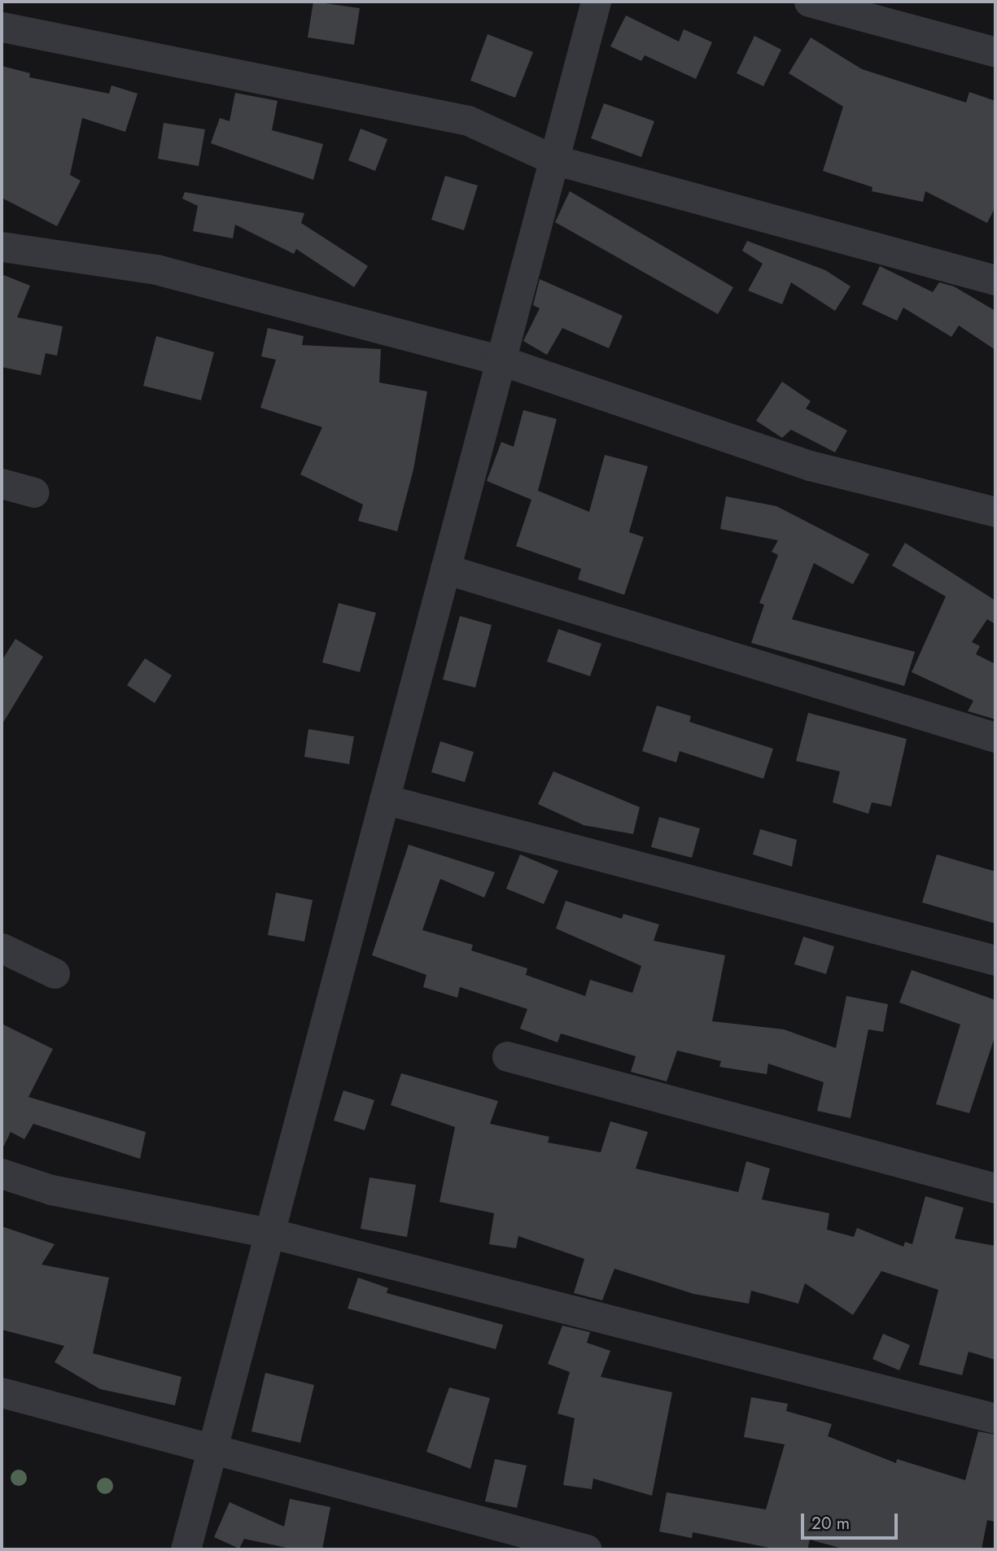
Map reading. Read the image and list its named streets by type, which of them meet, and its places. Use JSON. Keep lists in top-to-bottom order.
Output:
{
  "scale_bar": "20 m"
}
